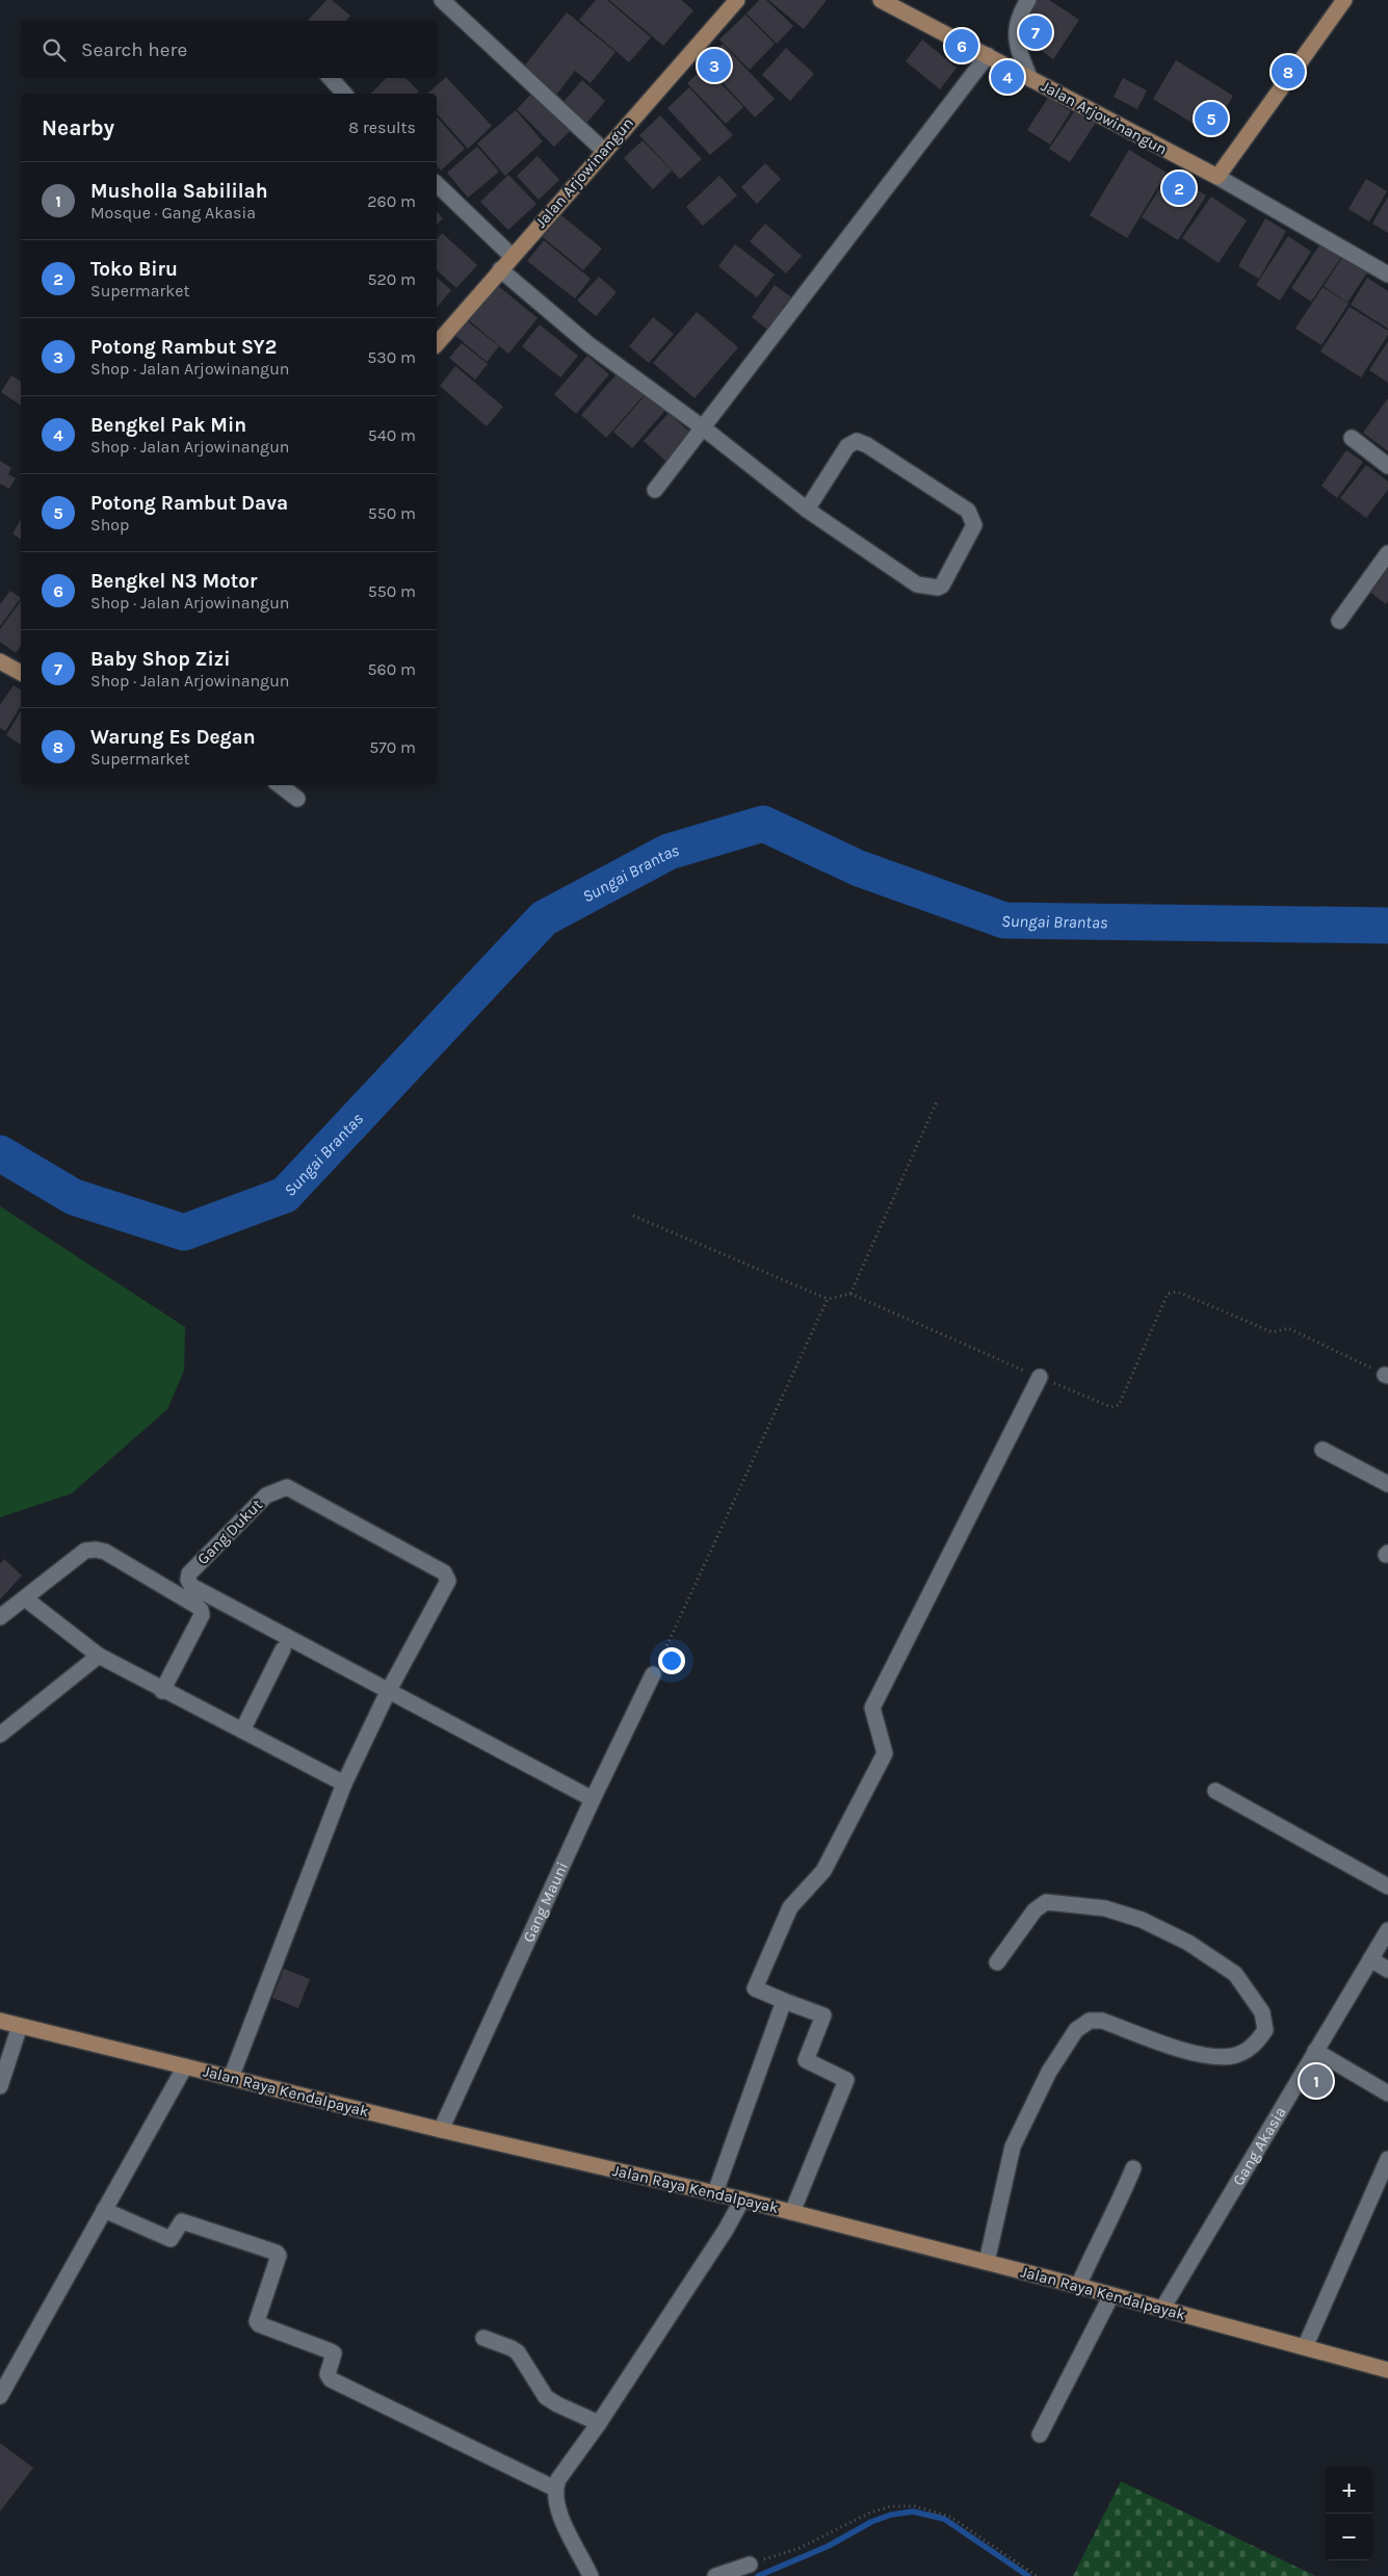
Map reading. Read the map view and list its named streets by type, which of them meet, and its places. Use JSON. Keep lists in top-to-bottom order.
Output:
{
  "streets": {
    "main road": ["Jalan Arjowinangun", "Jalan Raya Kendalpayak"],
    "street": ["Gang Dukut", "Gang Mauni", "Gang Akasia"]
  },
  "crossings": [
    ["Gang Mauni", "Jalan Raya Kendalpayak"],
    ["Jalan Raya Kendalpayak", "Gang Akasia"]
  ],
  "water": ["Sungai Brantas"],
  "page": {
    "pins": [
      "7",
      "6",
      "3",
      "8",
      "4",
      "5",
      "2",
      "1"
    ],
    "search": "Search here",
    "heading": ["Nearby", "8 results"],
    "list": [
      {
        "mark": "1",
        "name": "Musholla Sabililah",
        "note": "Mosque · Gang Akasia",
        "value": "260 m"
      },
      {
        "mark": "2",
        "name": "Toko Biru",
        "note": "Supermarket",
        "value": "520 m"
      },
      {
        "mark": "3",
        "name": "Potong Rambut SY2",
        "note": "Shop · Jalan Arjowinangun",
        "value": "530 m"
      },
      {
        "mark": "4",
        "name": "Bengkel Pak Min",
        "note": "Shop · Jalan Arjowinangun",
        "value": "540 m"
      },
      {
        "mark": "5",
        "name": "Potong Rambut Dava",
        "note": "Shop",
        "value": "550 m"
      },
      {
        "mark": "6",
        "name": "Bengkel N3 Motor",
        "note": "Shop · Jalan Arjowinangun",
        "value": "550 m"
      },
      {
        "mark": "7",
        "name": "Baby Shop Zizi",
        "note": "Shop · Jalan Arjowinangun",
        "value": "560 m"
      },
      {
        "mark": "8",
        "name": "Warung Es Degan",
        "note": "Supermarket",
        "value": "570 m"
      }
    ],
    "map_buttons": ["+", "−"]
  }
}
